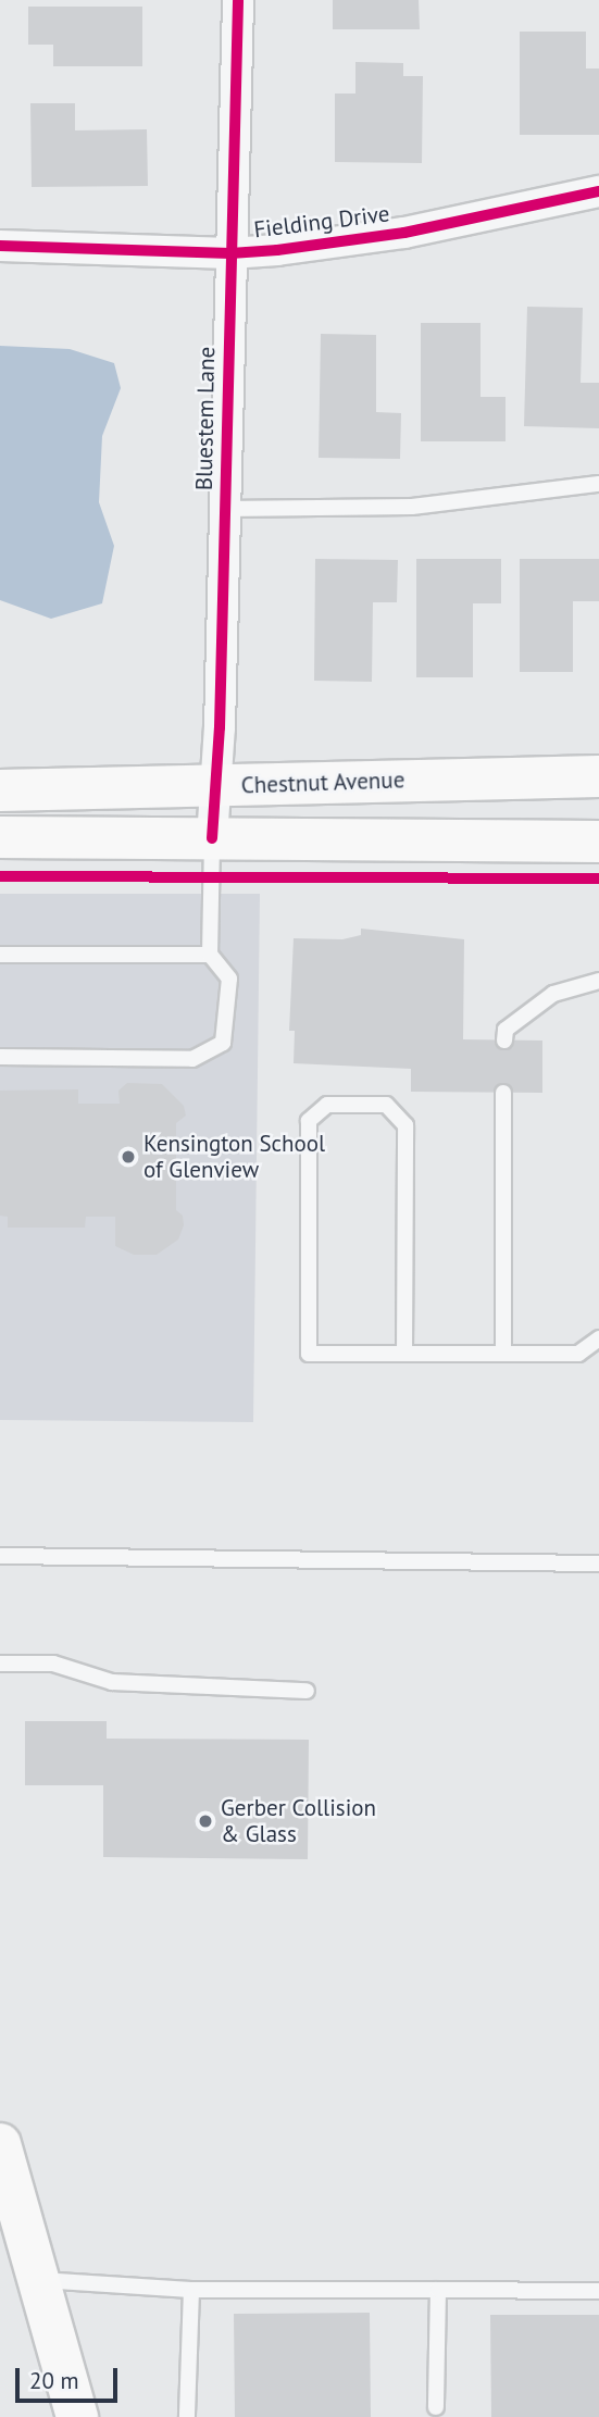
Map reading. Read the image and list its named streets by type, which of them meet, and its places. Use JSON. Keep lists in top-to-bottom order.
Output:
{
  "streets": {
    "street": ["Fielding Drive", "Bluestem Lane", "Chestnut Avenue"]
  },
  "crossings": [
    ["Fielding Drive", "Bluestem Lane"],
    ["Bluestem Lane", "Chestnut Avenue"]
  ],
  "places": ["Kensington School of Glenview", "Gerber Collision & Glass"],
  "scale_bar": "20 m"
}
